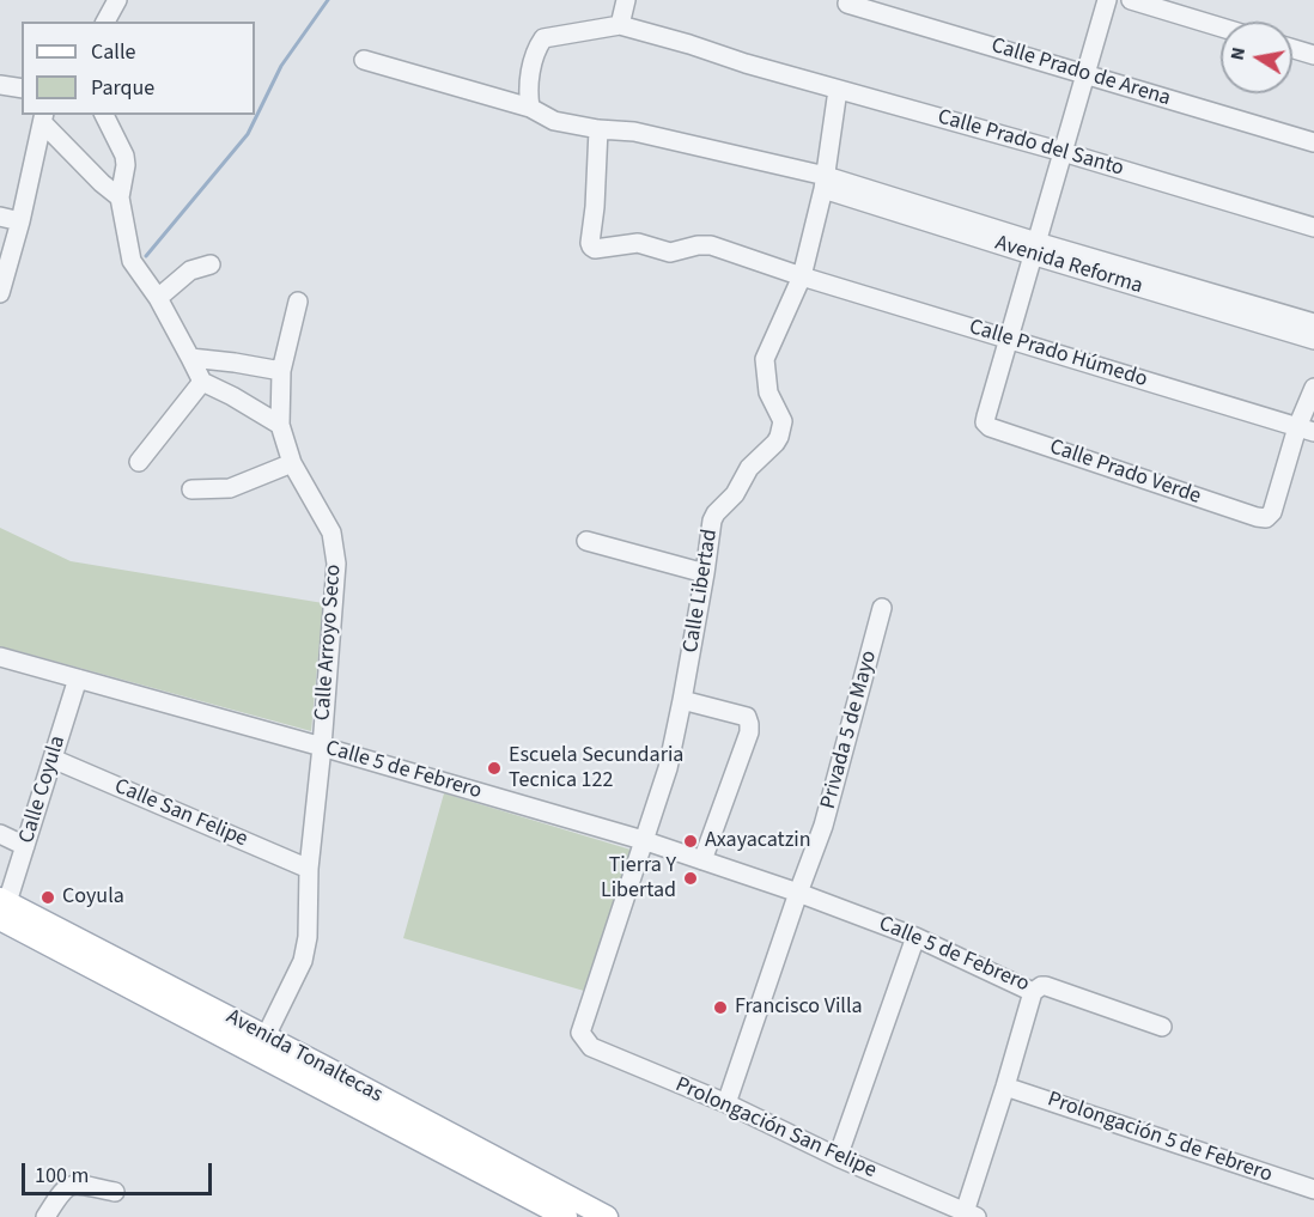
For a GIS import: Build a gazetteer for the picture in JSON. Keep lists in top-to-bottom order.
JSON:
{
  "streets": {
    "main road": ["Avenida Tonaltecas"],
    "street": [
      "Calle Prado de Arena",
      "Calle Prado del Santo",
      "Avenida Reforma",
      "Calle Prado Húmedo",
      "Calle Prado Verde",
      "Calle Libertad",
      "Calle Arroyo Seco",
      "Privada 5 de Mayo",
      "Calle 5 de Febrero",
      "Calle Coyula",
      "Calle San Felipe",
      "Prolongación San Felipe",
      "Prolongación 5 de Febrero"
    ]
  },
  "crossings": [
    ["Avenida Reforma", "Calle Prado Húmedo"],
    ["Calle Prado Húmedo", "Calle Prado Verde"],
    ["Calle Prado Húmedo", "Calle Libertad"],
    ["Calle Libertad", "Calle 5 de Febrero"],
    ["Calle Libertad", "Prolongación San Felipe"],
    ["Calle Arroyo Seco", "Calle 5 de Febrero"],
    ["Calle Arroyo Seco", "Calle San Felipe"],
    ["Calle Arroyo Seco", "Avenida Tonaltecas"],
    ["Privada 5 de Mayo", "Calle 5 de Febrero"],
    ["Privada 5 de Mayo", "Prolongación San Felipe"],
    ["Calle 5 de Febrero", "Calle Coyula"],
    ["Calle Coyula", "Calle San Felipe"],
    ["Calle Coyula", "Avenida Tonaltecas"]
  ],
  "places": [
    "Escuela Secundaria Tecnica 122",
    "Axayacatzin",
    "Tierra Y Libertad",
    "Coyula",
    "Francisco Villa"
  ],
  "legend": ["Calle", "Parque"],
  "scale_bar": "100 m",
  "north": "left"
}
